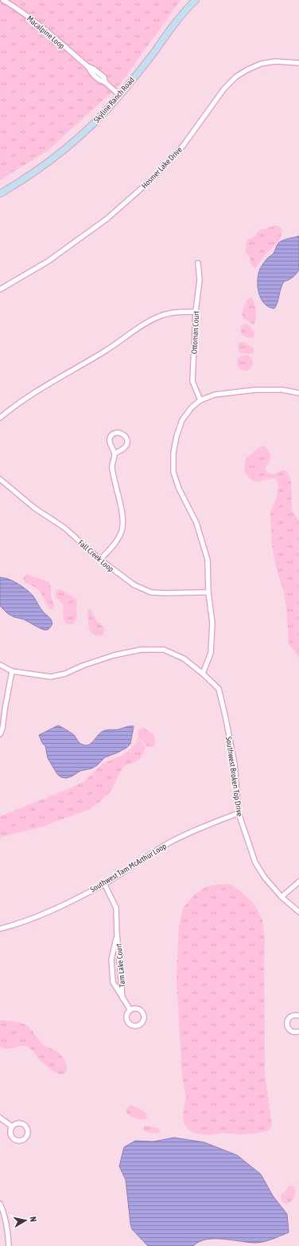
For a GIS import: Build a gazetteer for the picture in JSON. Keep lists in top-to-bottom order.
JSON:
{
  "streets": {
    "street": [
      "Macalpine Loop",
      "Skyline Ranch Road",
      "Hosmer Lake Drive",
      "Ottoman Court",
      "Fall Creek Loop",
      "Southwest Broken Top Drive",
      "Southwest Tam McArthur Loop",
      "Tam Lake Court"
    ]
  },
  "crossings": [
    ["Macalpine Loop", "Skyline Ranch Road"],
    ["Southwest Broken Top Drive", "Southwest Tam McArthur Loop"],
    ["Southwest Tam McArthur Loop", "Tam Lake Court"]
  ],
  "north": "right"
}
